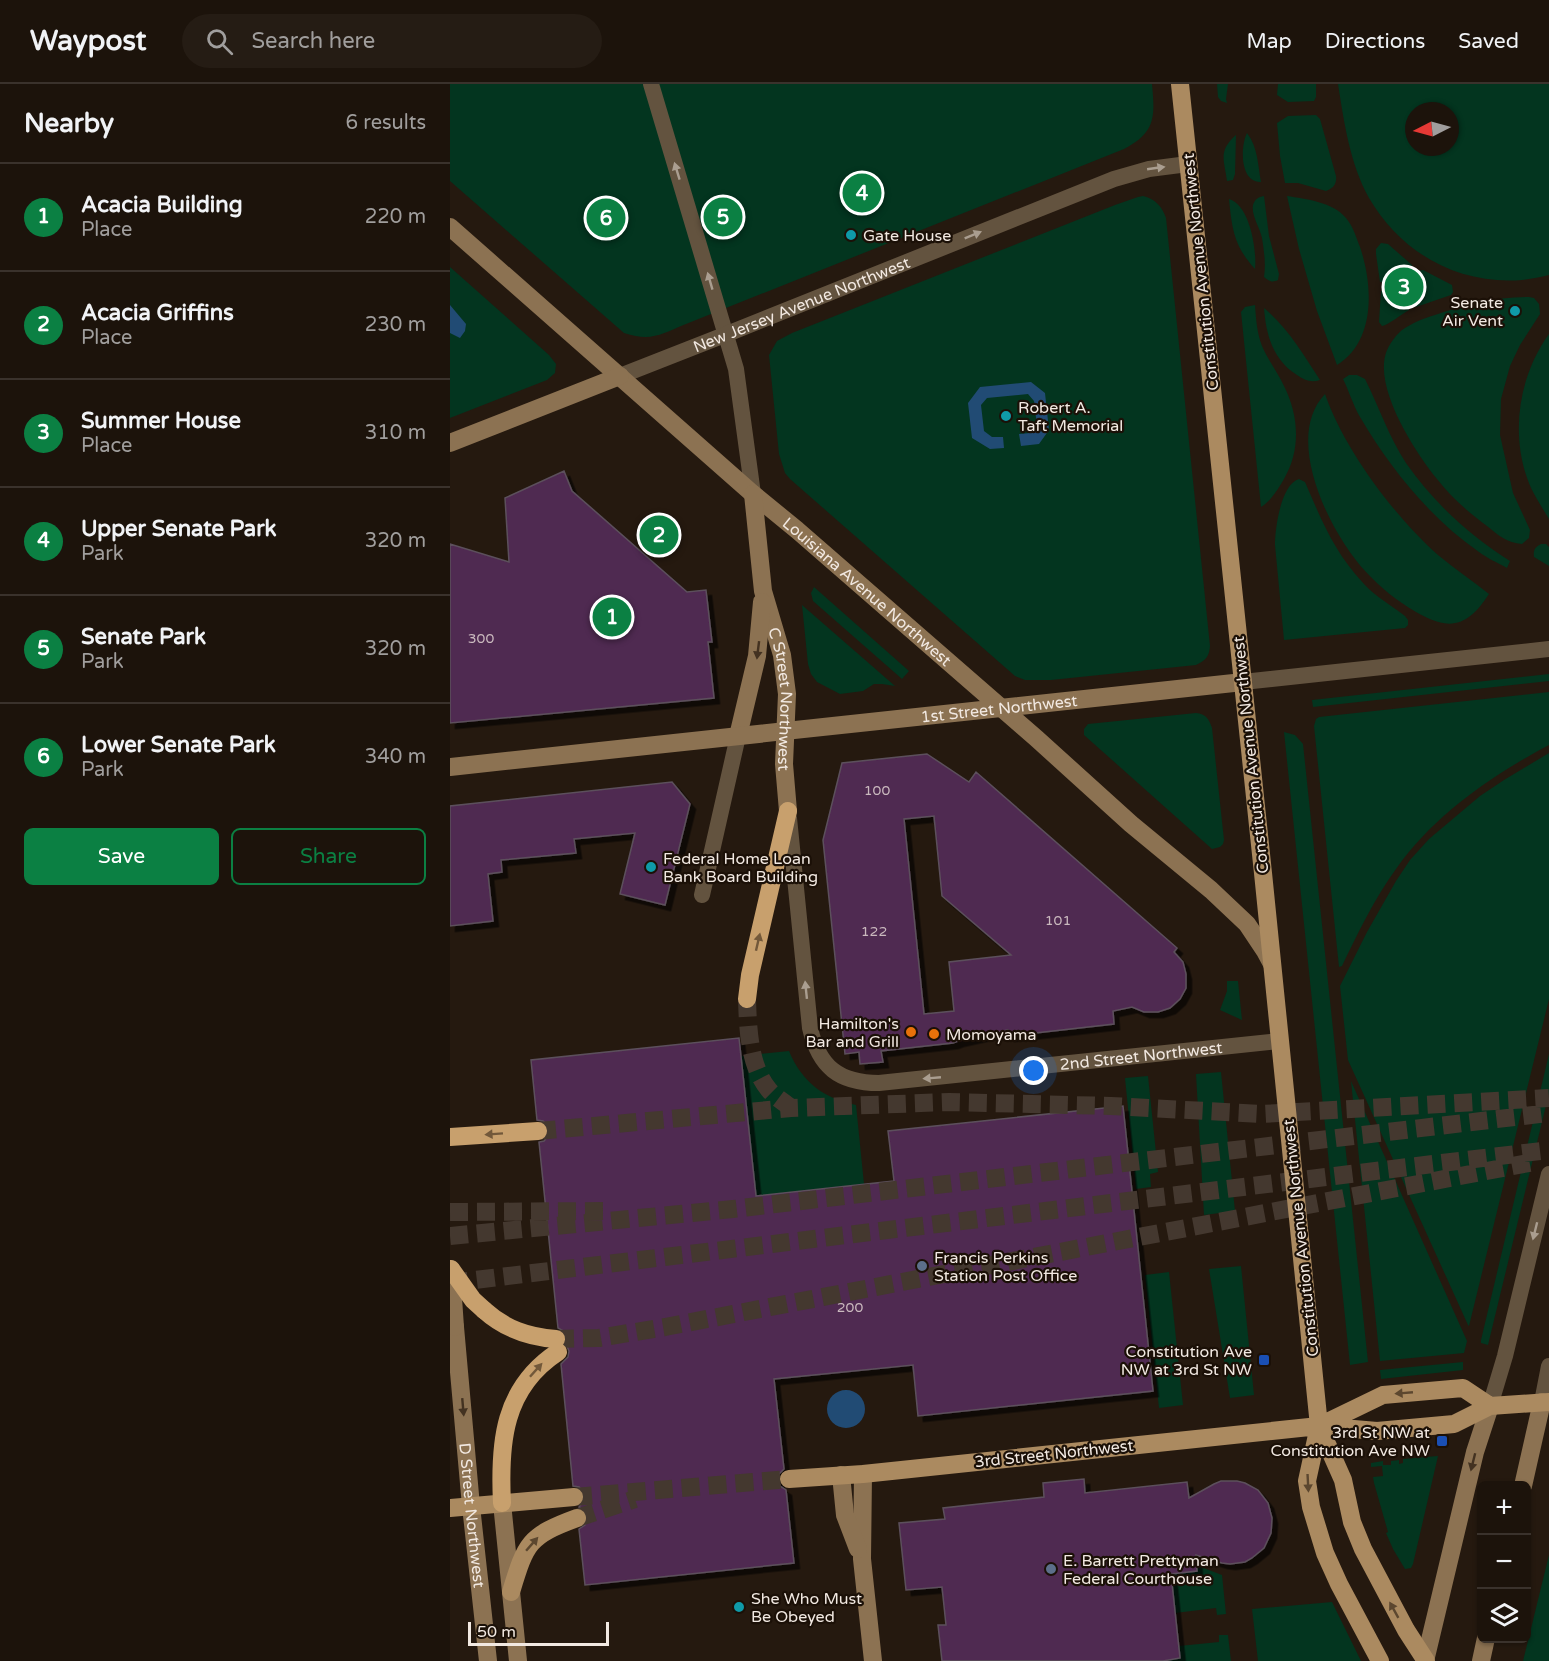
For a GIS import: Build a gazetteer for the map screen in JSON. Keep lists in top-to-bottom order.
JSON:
{
  "streets": {
    "main road": ["Constitution Avenue Northwest", "3rd Street Northwest"],
    "street": [
      "New Jersey Avenue Northwest",
      "Louisiana Avenue Northwest",
      "C Street Northwest",
      "1st Street Northwest",
      "2nd Street Northwest",
      "D Street Northwest"
    ]
  },
  "crossings": [
    ["Constitution Avenue Northwest", "New Jersey Avenue Northwest"],
    ["Constitution Avenue Northwest", "Louisiana Avenue Northwest"],
    ["Constitution Avenue Northwest", "1st Street Northwest"],
    ["Constitution Avenue Northwest", "2nd Street Northwest"],
    ["Constitution Avenue Northwest", "3rd Street Northwest"],
    ["New Jersey Avenue Northwest", "Louisiana Avenue Northwest"],
    ["New Jersey Avenue Northwest", "C Street Northwest"],
    ["Louisiana Avenue Northwest", "C Street Northwest"],
    ["Louisiana Avenue Northwest", "1st Street Northwest"],
    ["C Street Northwest", "1st Street Northwest"],
    ["C Street Northwest", "2nd Street Northwest"]
  ],
  "one_way": [
    "New Jersey Avenue Northwest",
    "C Street Northwest",
    "2nd Street Northwest",
    "D Street Northwest"
  ],
  "places": {
    "other": [
      "Gate House",
      "Senate Air Vent",
      "Robert A. Taft Memorial",
      "Federal Home Loan Bank Board Building",
      "Hamilton's Bar and Grill",
      "Momoyama",
      "Francis Perkins Station Post Office",
      "E. Barrett Prettyman Federal Courthouse",
      "She Who Must Be Obeyed"
    ],
    "transit": ["Constitution Ave NW at 3rd St NW", "3rd St NW at Constitution Ave NW"]
  },
  "house_numbers": [
    "300",
    "100",
    "101",
    "122",
    "200"
  ],
  "scale_bar": "50 m",
  "north": "left",
  "page": {
    "header": "Waypost",
    "search": "Search here",
    "nav": ["Map", "Directions", "Saved"],
    "heading": ["Nearby", "6 results"],
    "list": [
      {
        "mark": "1",
        "name": "Acacia Building",
        "note": "Place",
        "value": "220 m"
      },
      {
        "mark": "2",
        "name": "Acacia Griffins",
        "note": "Place",
        "value": "230 m"
      },
      {
        "mark": "3",
        "name": "Summer House",
        "note": "Place",
        "value": "310 m"
      },
      {
        "mark": "4",
        "name": "Upper Senate Park",
        "note": "Park",
        "value": "320 m"
      },
      {
        "mark": "5",
        "name": "Senate Park",
        "note": "Park",
        "value": "320 m"
      },
      {
        "mark": "6",
        "name": "Lower Senate Park",
        "note": "Park",
        "value": "340 m"
      }
    ],
    "pins": [
      "4",
      "5",
      "6",
      "3",
      "2",
      "1"
    ],
    "buttons": ["Save", "Share"],
    "map_buttons": ["+", "−"],
    "scale": "50 m"
  }
}
